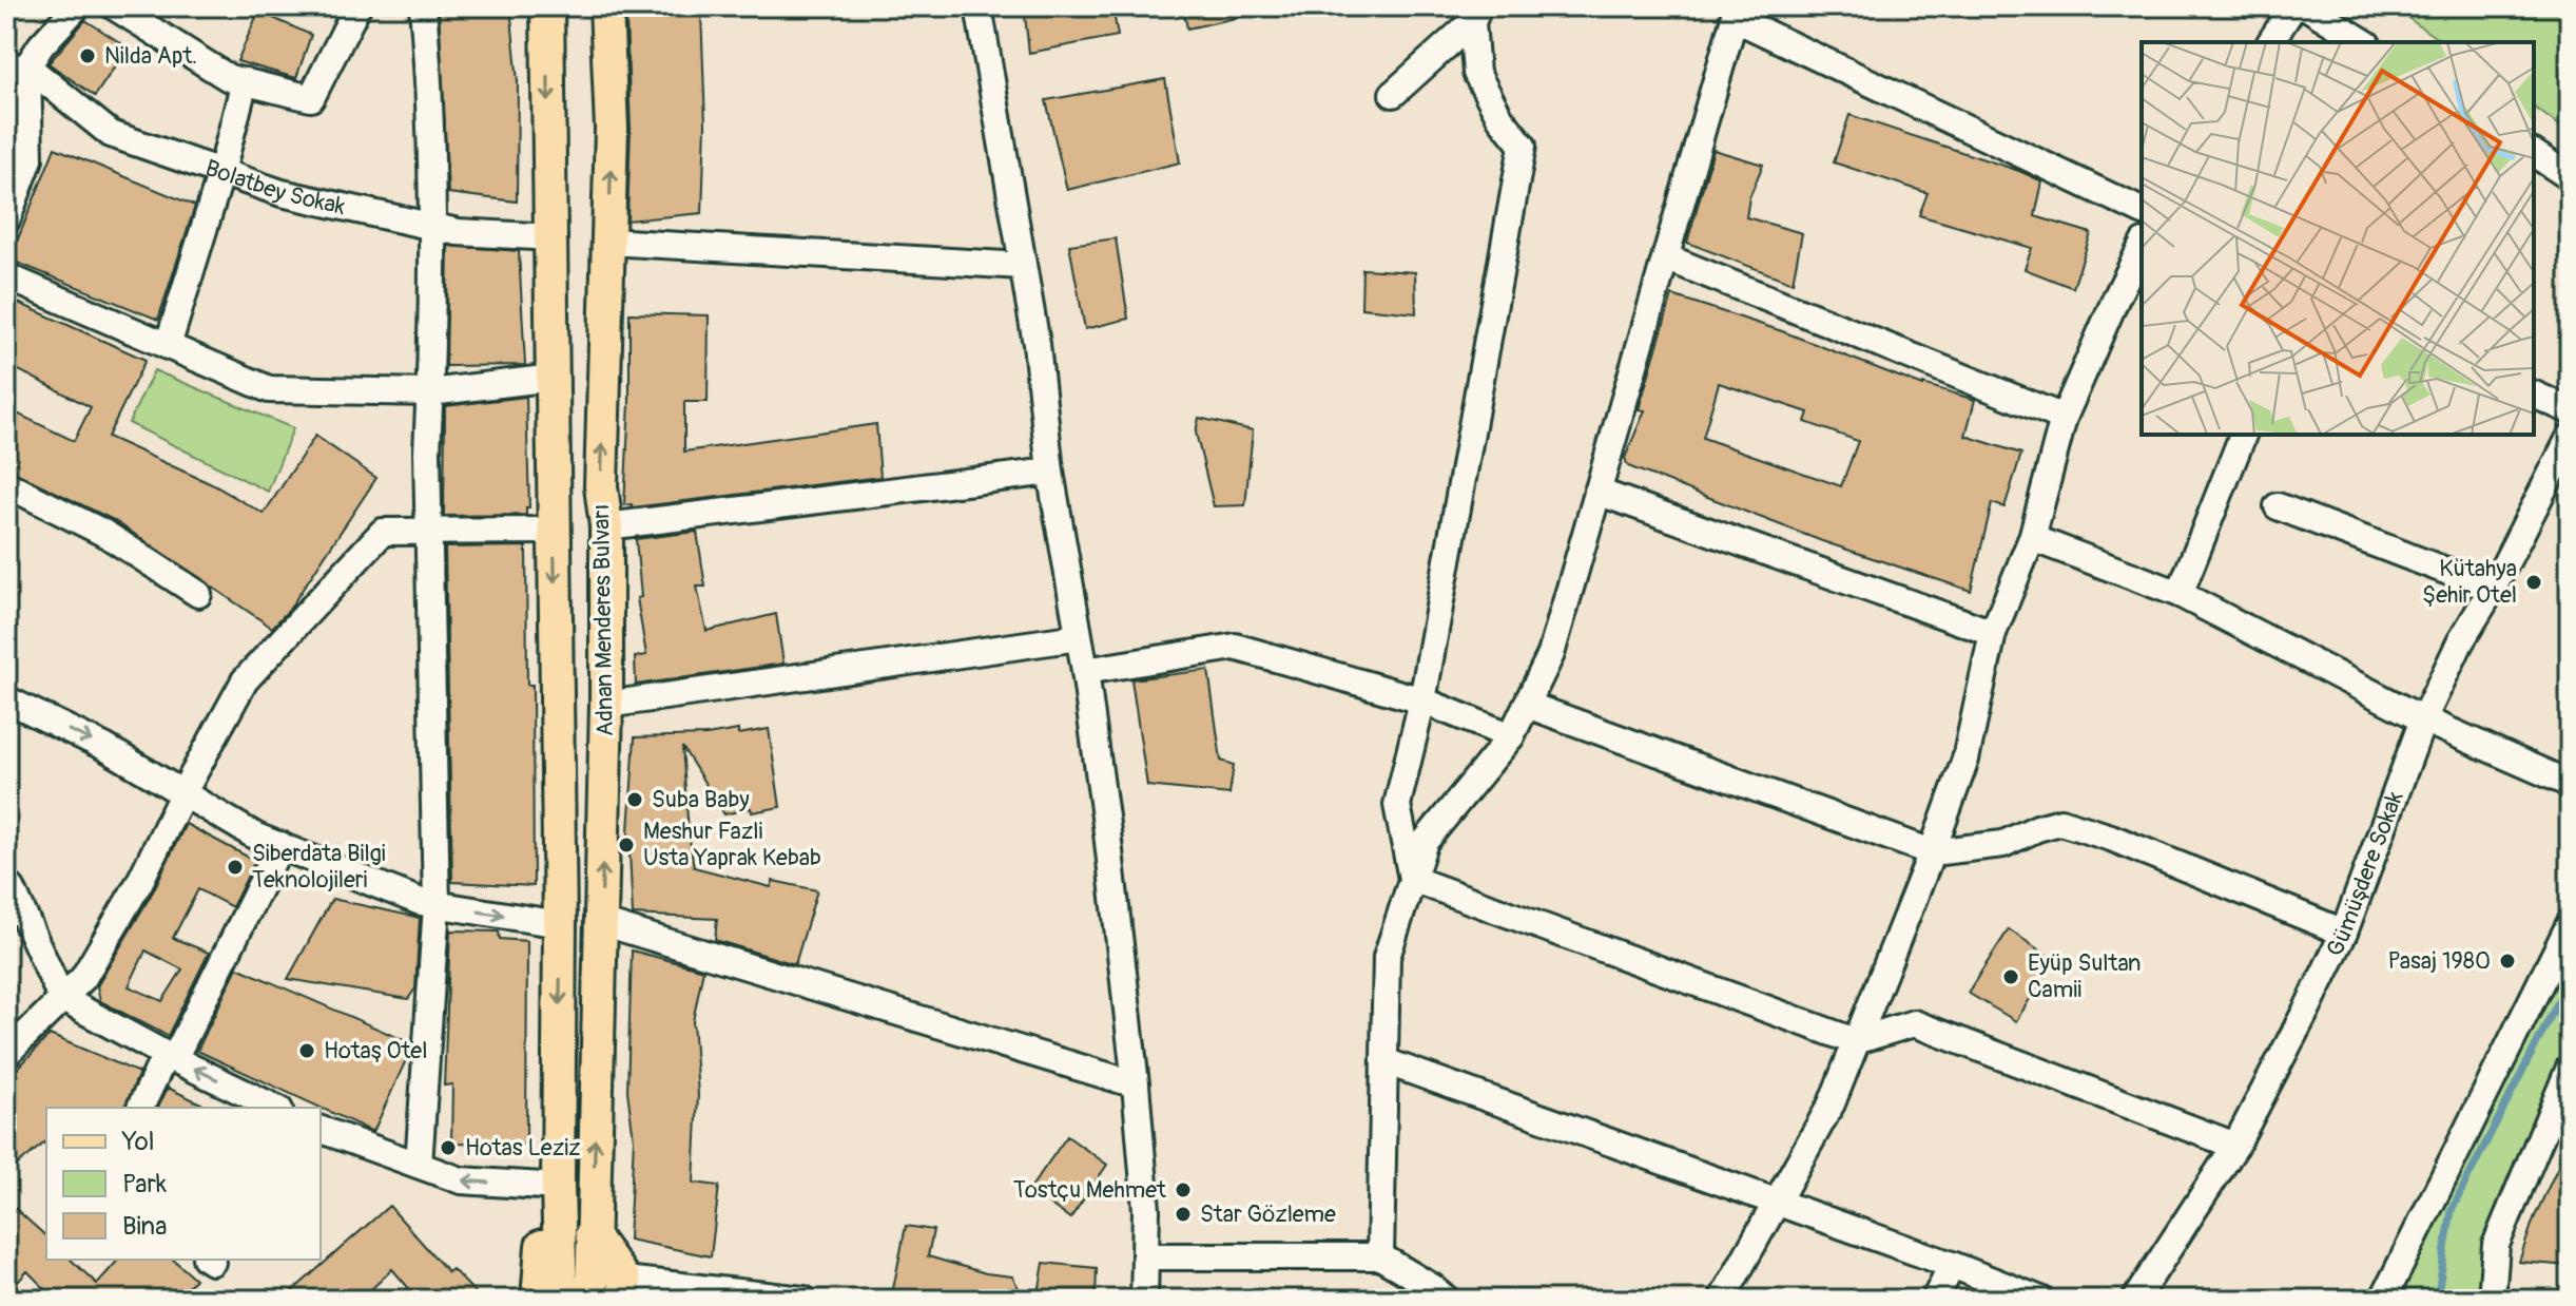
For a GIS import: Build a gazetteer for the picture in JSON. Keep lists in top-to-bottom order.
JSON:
{
  "streets": {
    "main road": ["Adnan Menderes Bulvarı"],
    "street": ["Bolatbey Sokak", "Gümüşdere Sokak"]
  },
  "crossings": [
    ["Bolatbey Sokak", "Adnan Menderes Bulvarı"]
  ],
  "places": [
    "Nilda Apt.",
    "Kütahya Şehir Otel",
    "Suba Baby",
    "Meshur Fazli Usta Yaprak Kebab",
    "Siberdata Bilgi Teknolojileri",
    "Pasaj 1980",
    "Eyüp Sultan Camii",
    "Hotaş Otel",
    "Hotas Leziz",
    "Tostçu Mehmet",
    "Star Gözleme"
  ],
  "legend": ["Yol", "Park", "Bina"]
}
